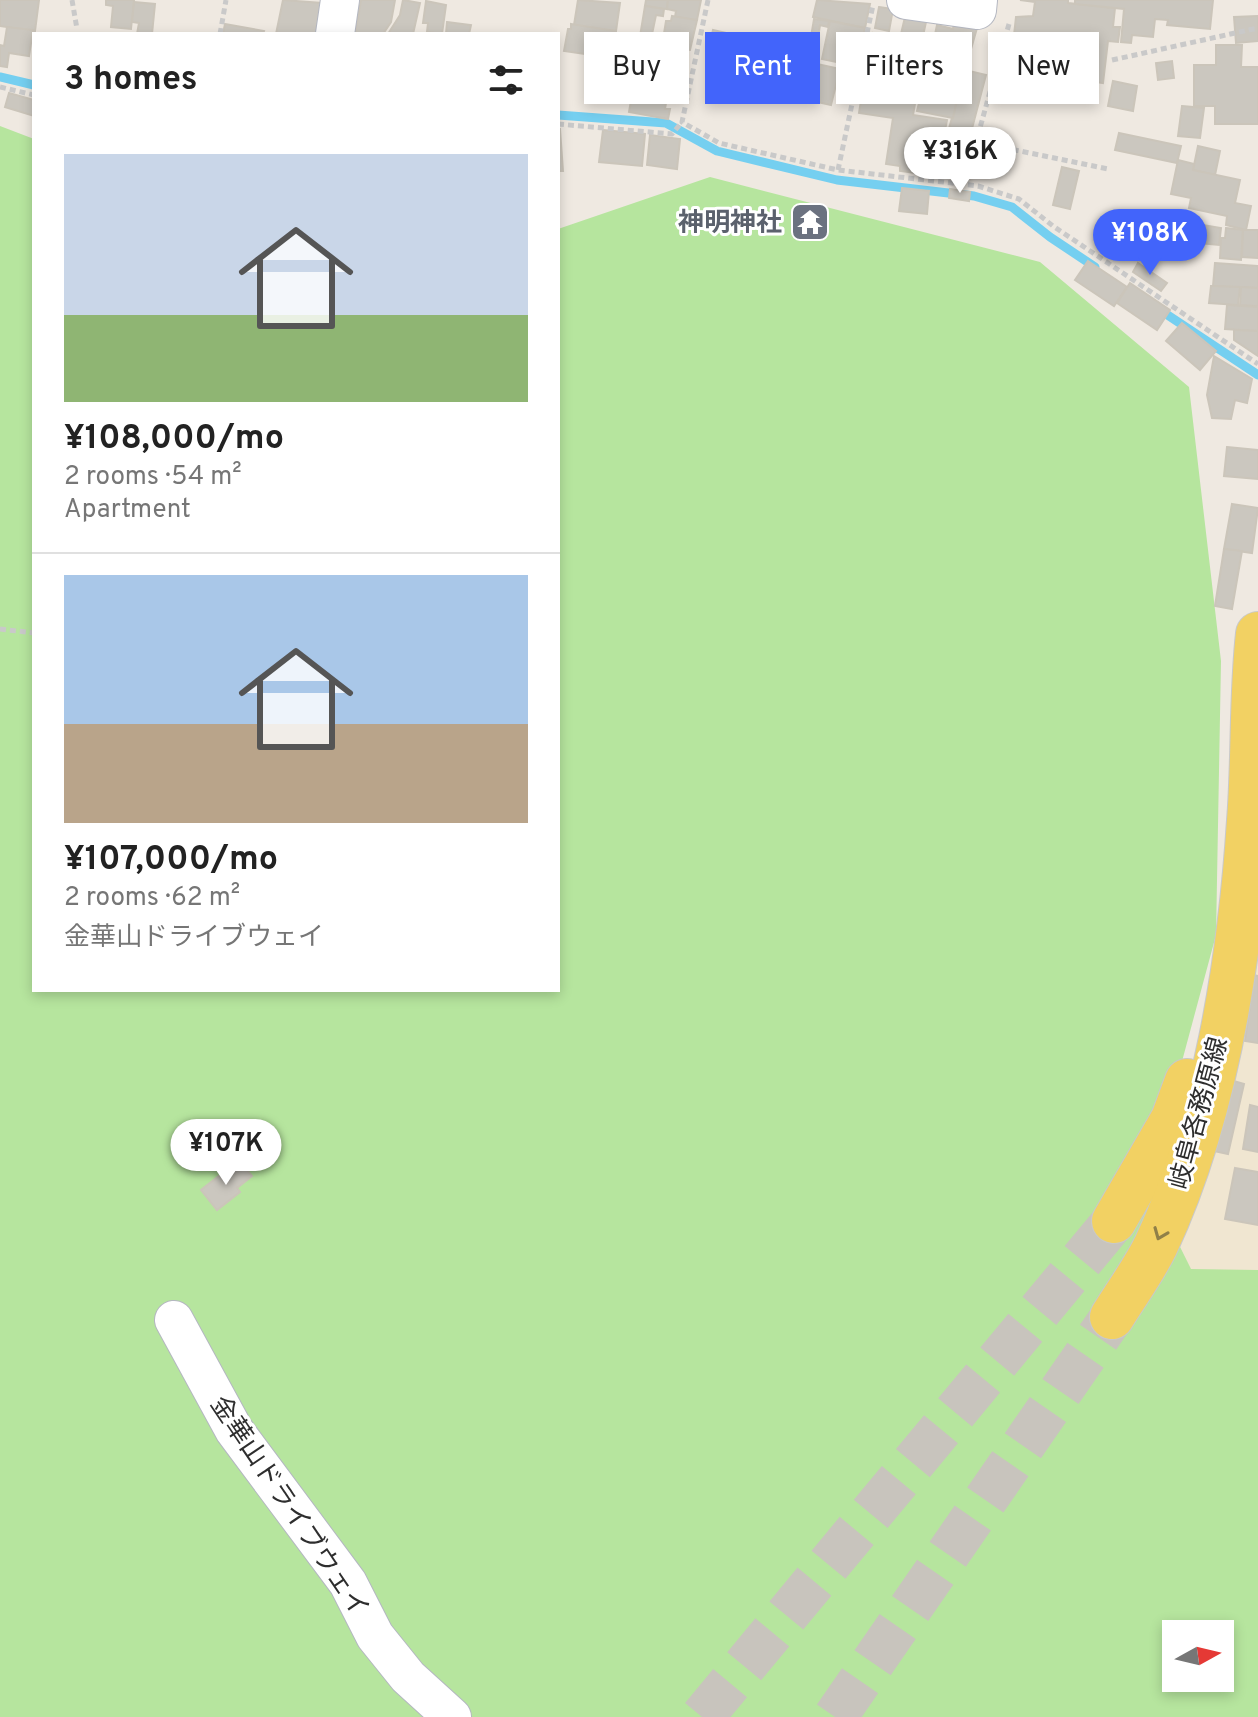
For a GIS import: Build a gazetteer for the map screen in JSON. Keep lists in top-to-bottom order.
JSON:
{
  "streets": {
    "main road": ["岐阜各務原線"],
    "street": ["金華山ドライブウェイ"]
  },
  "places": {
    "temple": ["神明神社"]
  },
  "north": "right",
  "page": {
    "chip": [
      "Buy",
      "Rent",
      "Filters",
      "New"
    ],
    "heading": "3 homes",
    "price": ["¥316K", "¥108K", "¥107K"],
    "list": [
      {
        "name": "¥108,000/mo",
        "note": "2 rooms · 54 m² · Apartment"
      },
      {
        "name": "¥107,000/mo",
        "note": "2 rooms · 62 m² · 金華山ドライブウェイ"
      }
    ]
  }
}
